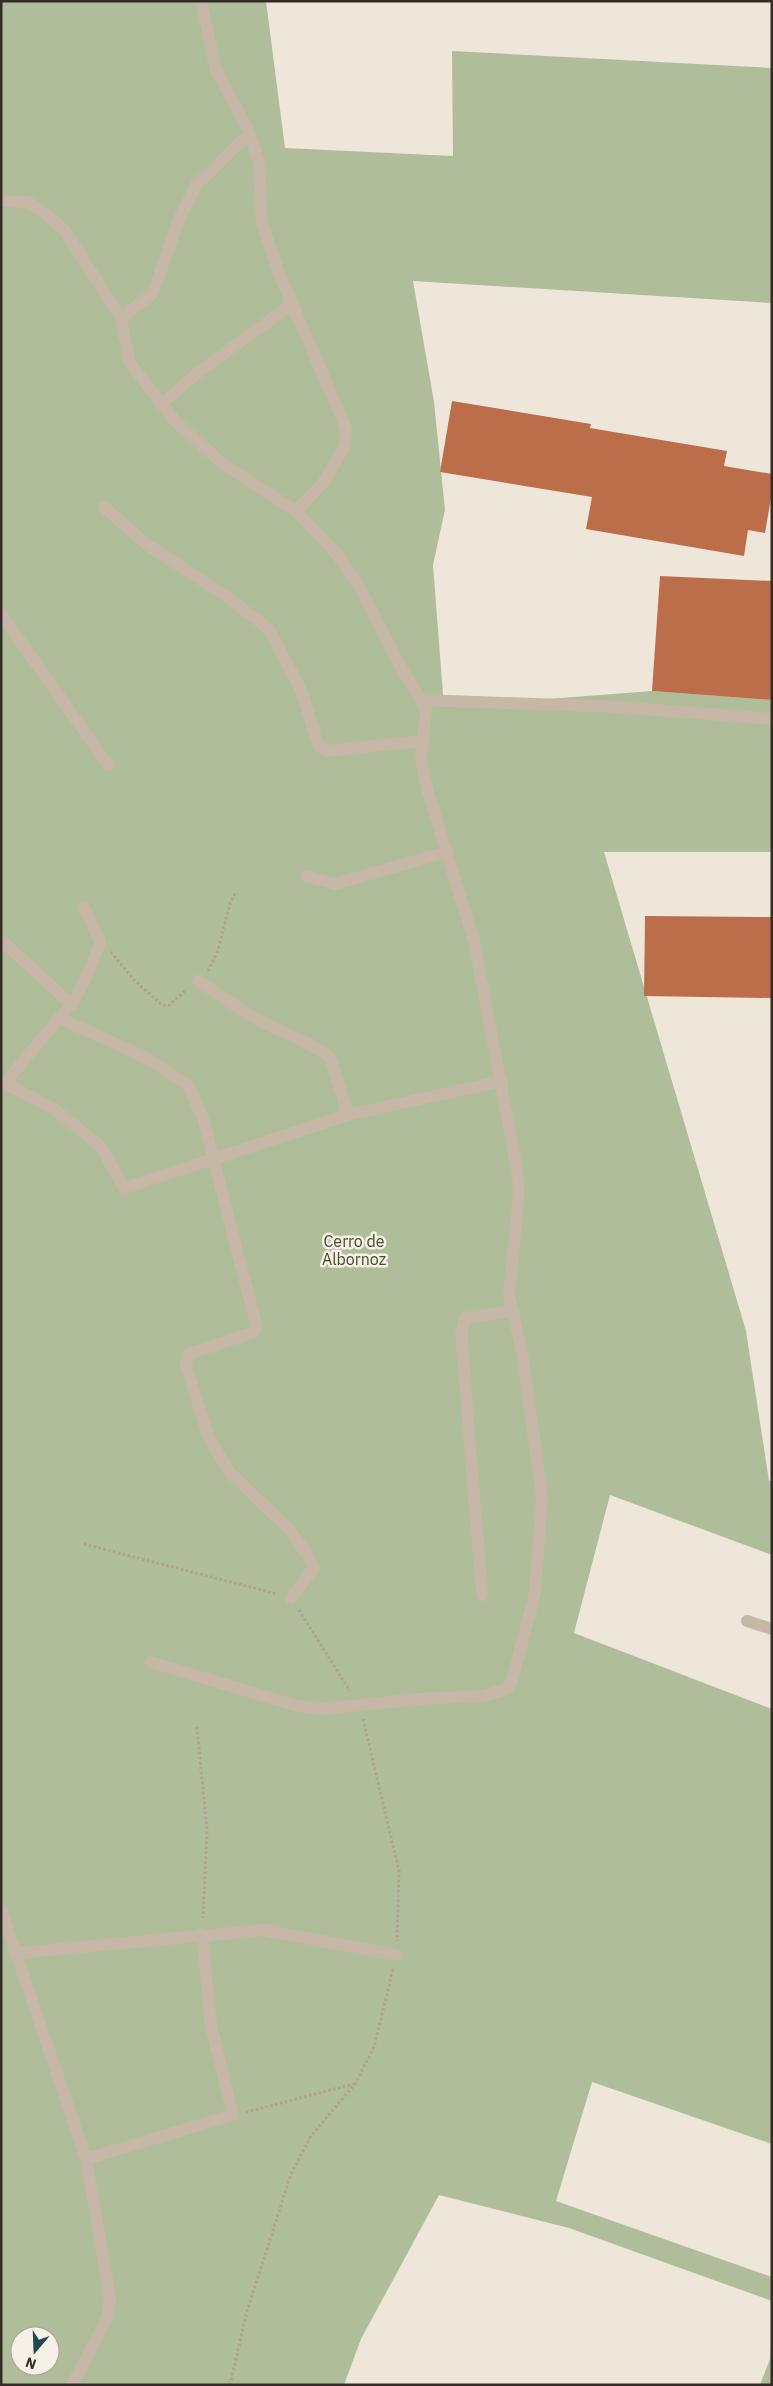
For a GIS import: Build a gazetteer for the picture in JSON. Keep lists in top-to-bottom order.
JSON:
{
  "parks": ["Cerro de Albornoz"],
  "north": "bottom"
}
